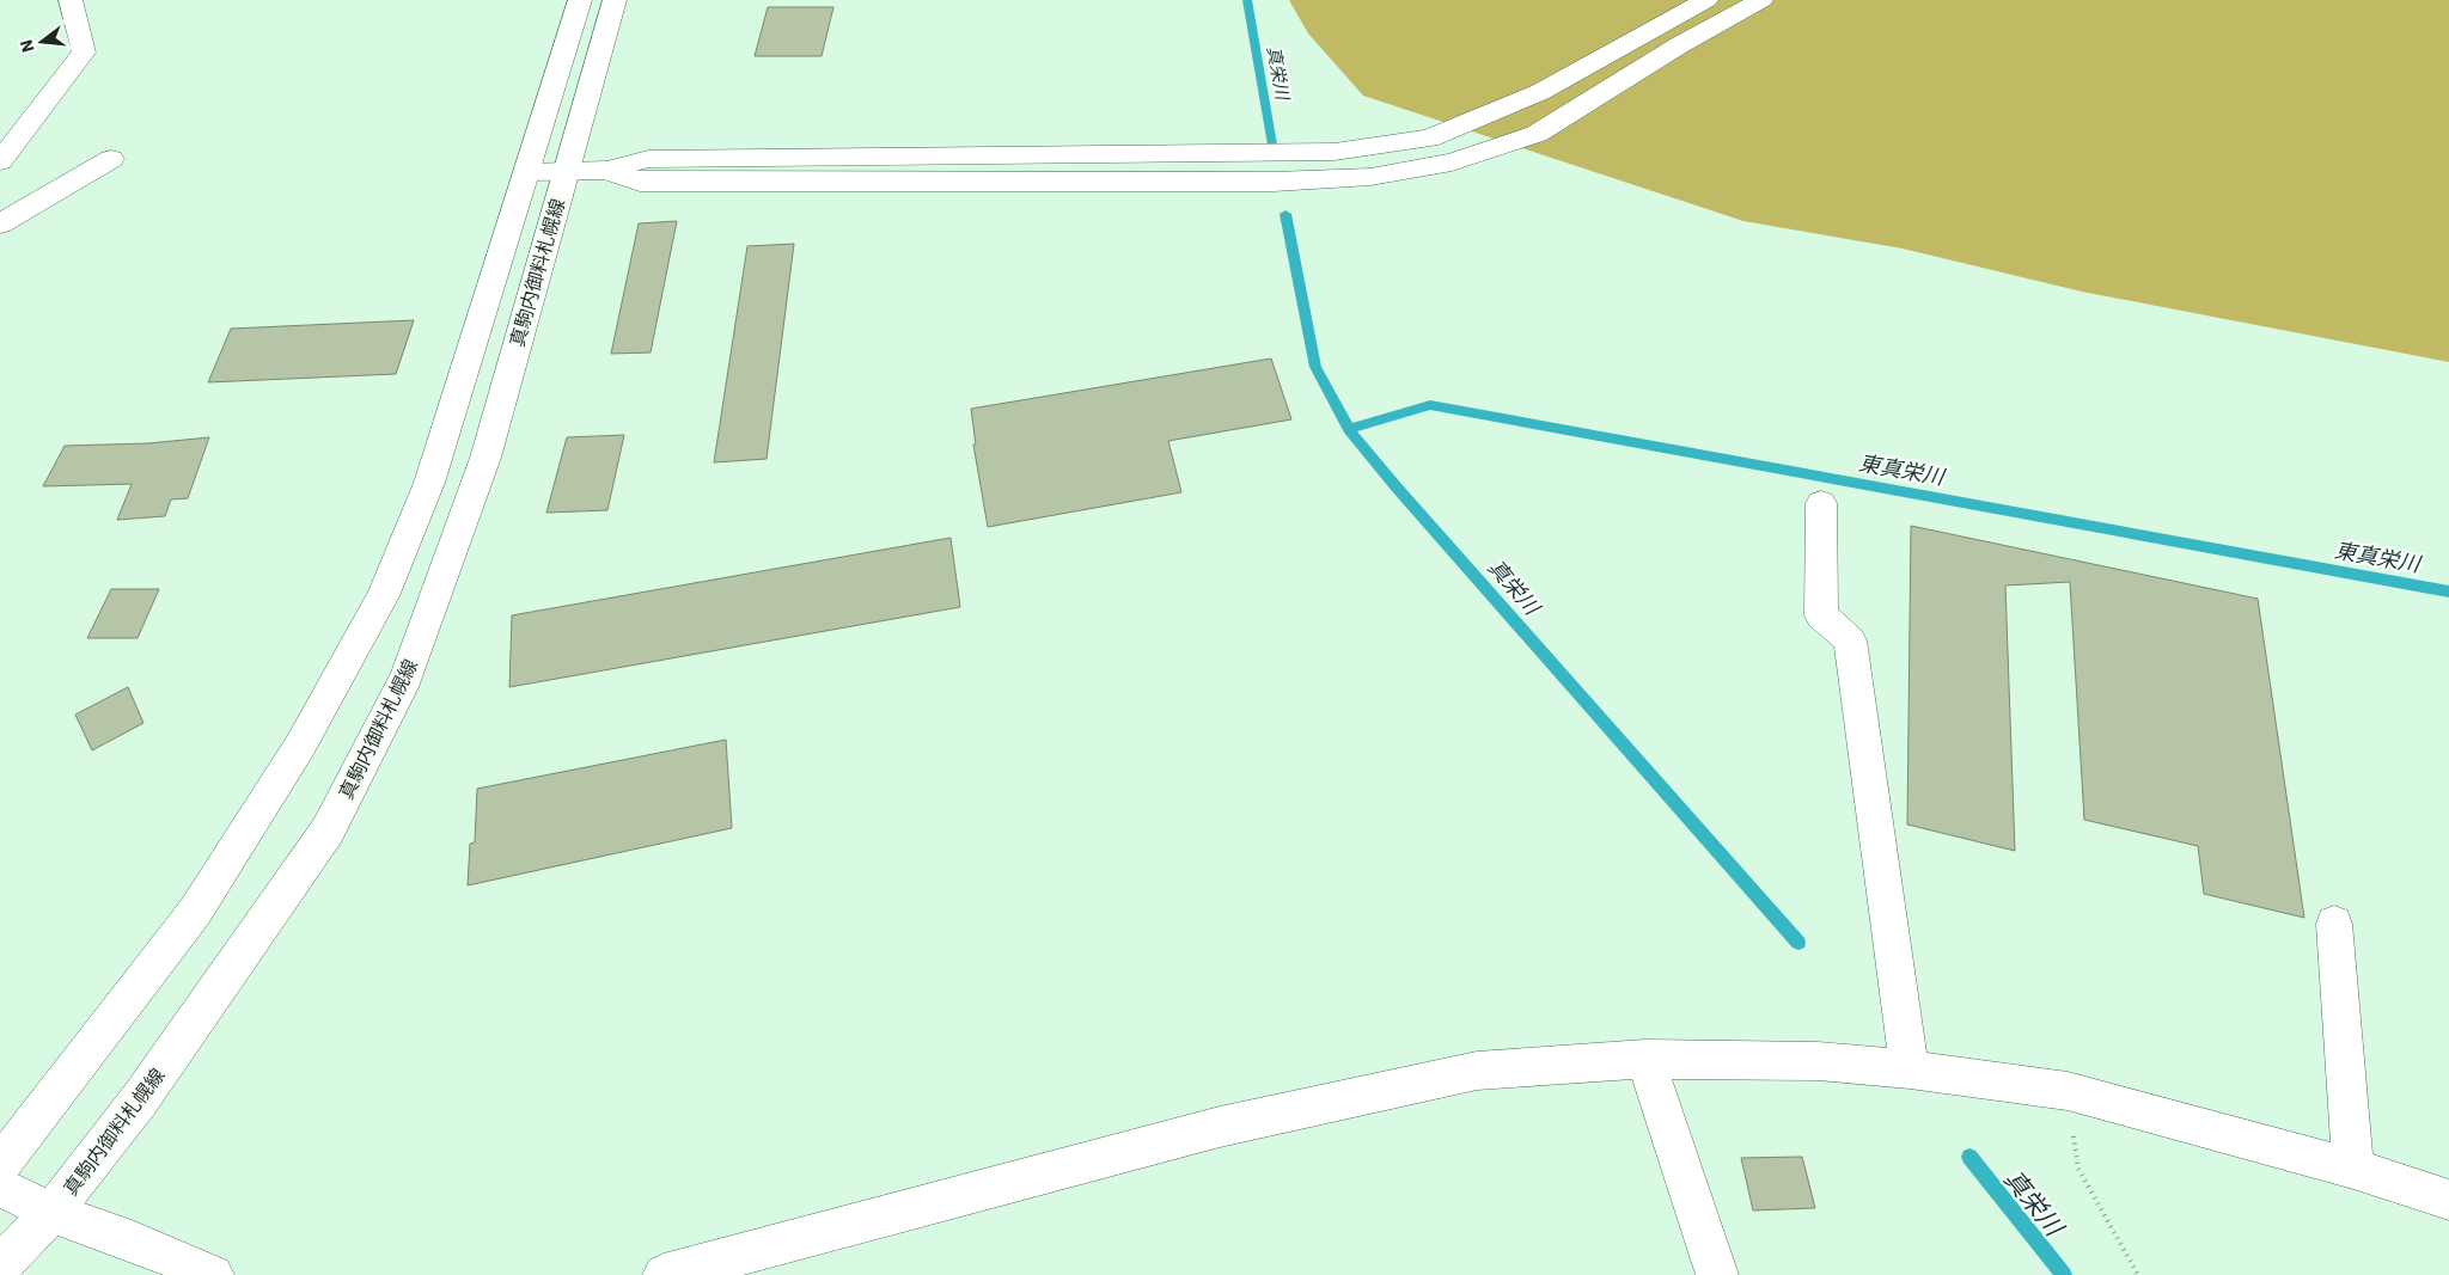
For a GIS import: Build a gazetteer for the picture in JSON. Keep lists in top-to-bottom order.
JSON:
{
  "streets": {
    "street": ["真駒内御料札幌線"]
  },
  "water": ["真栄川", "東真栄川"],
  "north": "left"
}
